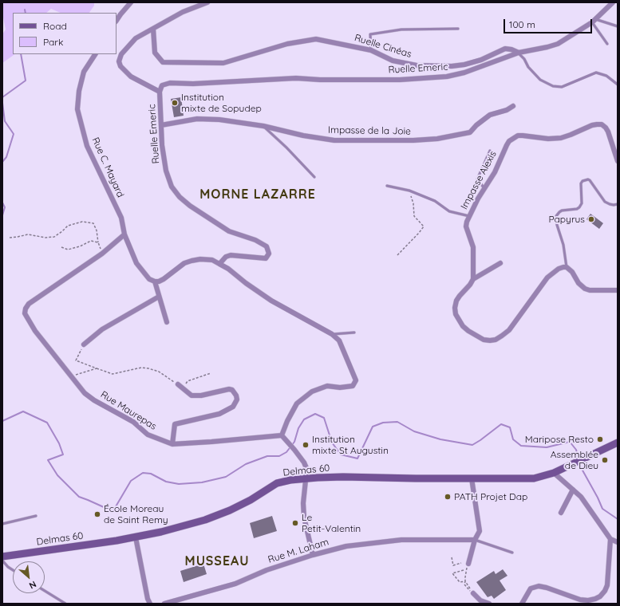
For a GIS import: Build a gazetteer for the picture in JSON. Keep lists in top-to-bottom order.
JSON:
{
  "streets": {
    "street": [
      "Ruelle Cinéas",
      "Ruelle Emeric",
      "Impasse de la Joie",
      "Rue C. Mayard",
      "Impasse Alexis",
      "Rue Maurepas",
      "Delmas 60",
      "Rue M. Laham"
    ]
  },
  "crossings": [
    ["Ruelle Cinéas", "Ruelle Emeric"],
    ["Ruelle Emeric", "Impasse de la Joie"],
    ["Rue C. Mayard", "Rue Maurepas"]
  ],
  "districts": ["MORNE LAZARRE", "MUSSEAU"],
  "places": [
    "Institution mixte de Sopudep",
    "Papyrus",
    "Maripose Resto",
    "Institution mixte St Augustin",
    "Assemblée de Dieu",
    "PATH Projet Dap",
    "École Moreau de Saint Remy",
    "Le Petit-Valentin"
  ],
  "legend": ["Road", "Park"],
  "scale_bar": "100 m",
  "north": "bottom right"
}
